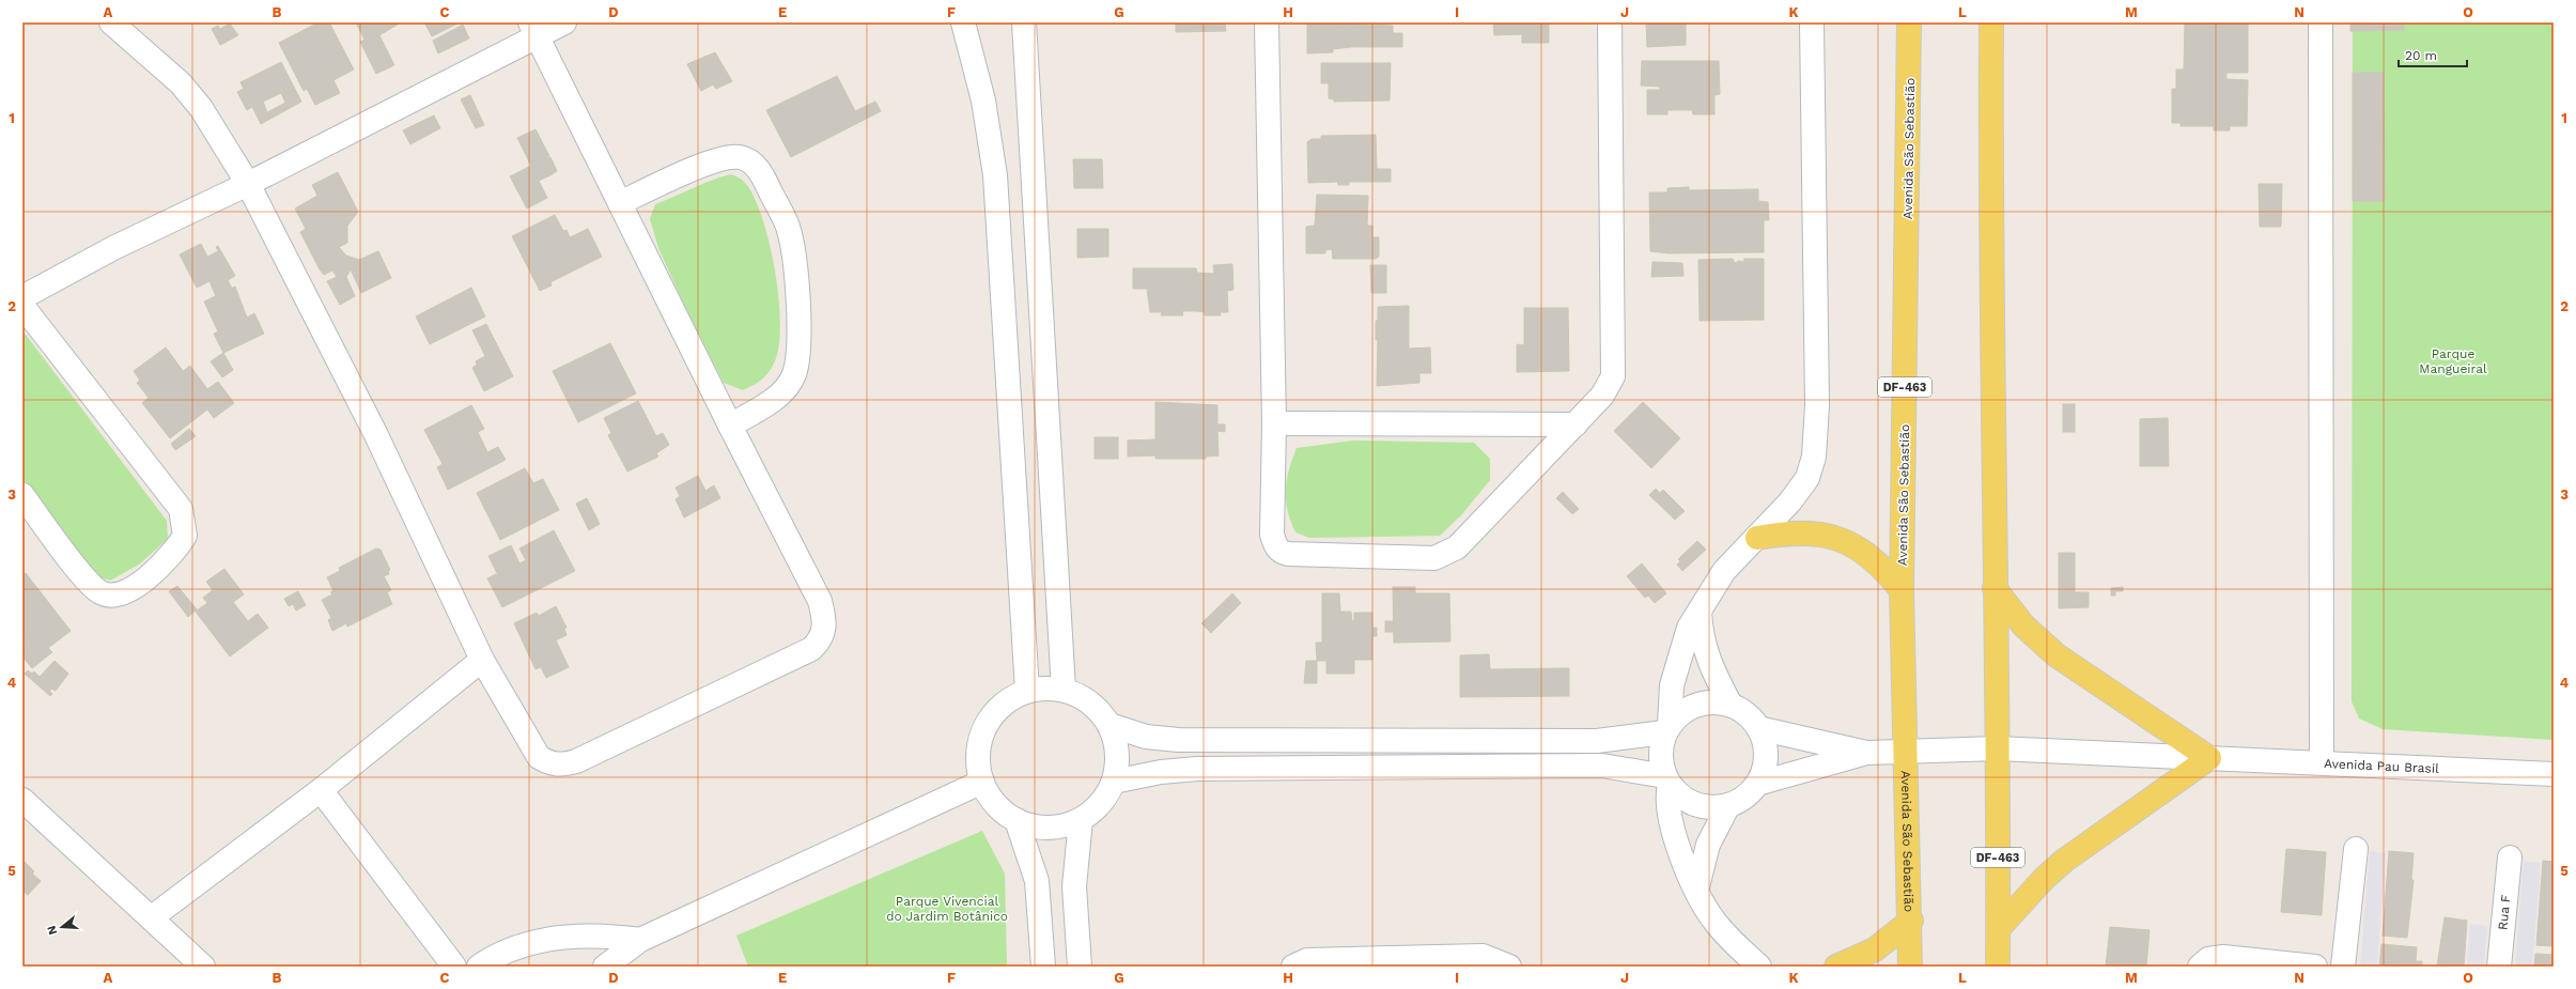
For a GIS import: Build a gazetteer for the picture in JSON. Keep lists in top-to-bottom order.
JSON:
{
  "streets": {
    "main road": ["Avenida São Sebastião", "DF-463"],
    "street": ["Avenida Pau Brasil", "Rua F"]
  },
  "crossings": [
    ["Avenida São Sebastião", "Avenida Pau Brasil"],
    ["DF-463", "Avenida Pau Brasil"]
  ],
  "parks": ["Parque Mangueiral", "Parque Vivencial do Jardim Botânico"],
  "scale_bar": "20 m",
  "north": "left",
  "grid": {
    "columns": [
      "A",
      "B",
      "C",
      "D",
      "E",
      "F",
      "G",
      "H",
      "I",
      "J",
      "K",
      "L",
      "M",
      "N",
      "O"
    ],
    "rows": [
      "1",
      "2",
      "3",
      "4",
      "5"
    ]
  }
}
